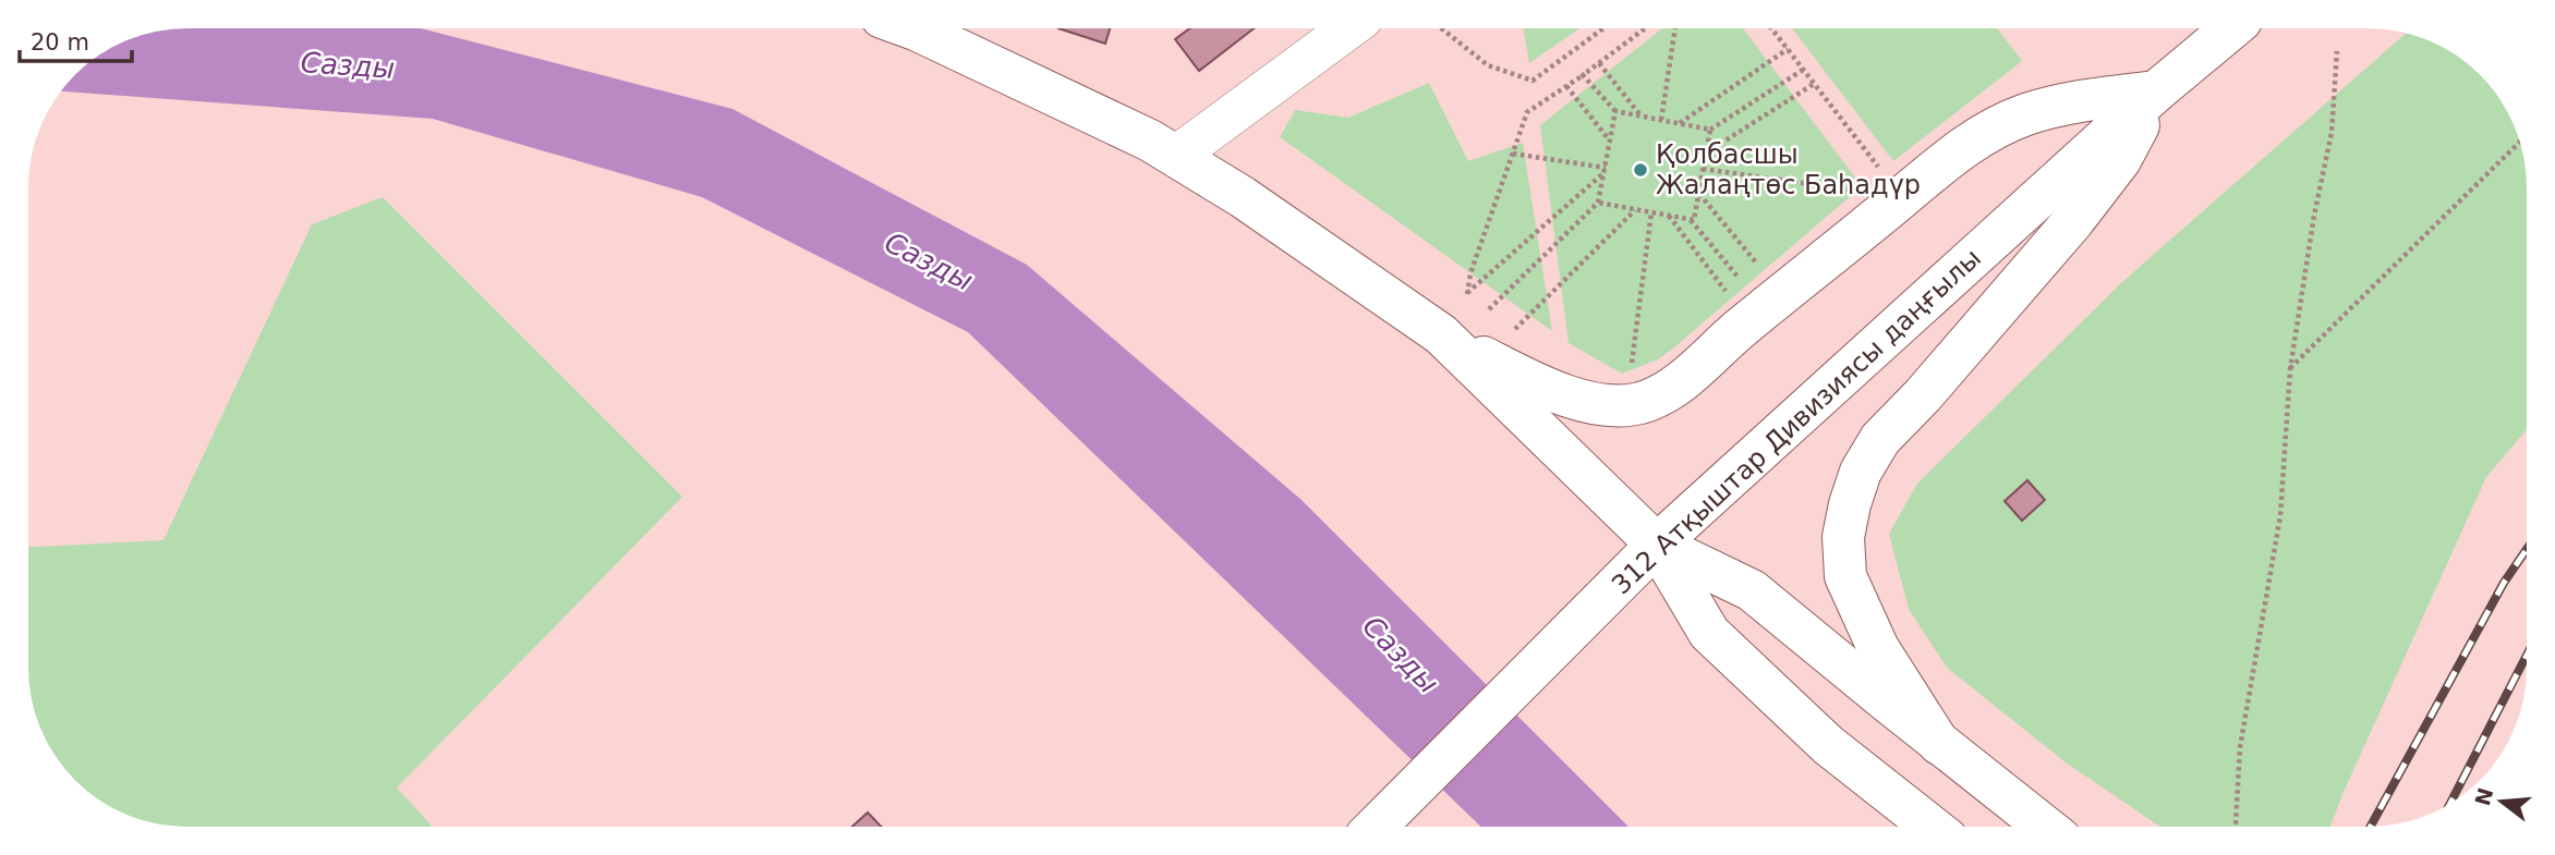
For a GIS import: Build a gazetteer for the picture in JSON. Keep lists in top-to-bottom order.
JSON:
{
  "streets": {
    "main road": ["312 Атқыштар Дивизиясы даңғылы"]
  },
  "water": ["Сазды"],
  "places": ["Қолбасшы Жалаңтөс Баһадүр"],
  "scale_bar": "20 m",
  "north": "left"
}
